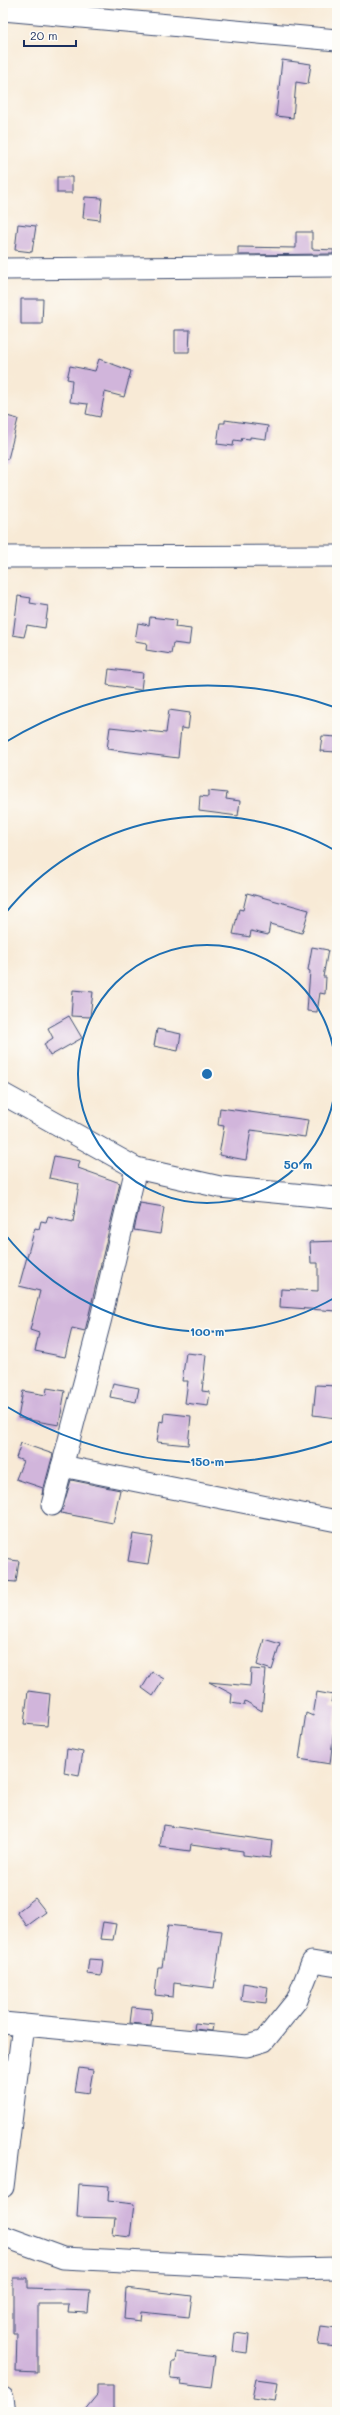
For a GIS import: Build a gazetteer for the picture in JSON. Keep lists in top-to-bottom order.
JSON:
{
  "scale_bar": "20 m",
  "rings": ["50 m", "100 m", "150 m"]
}
